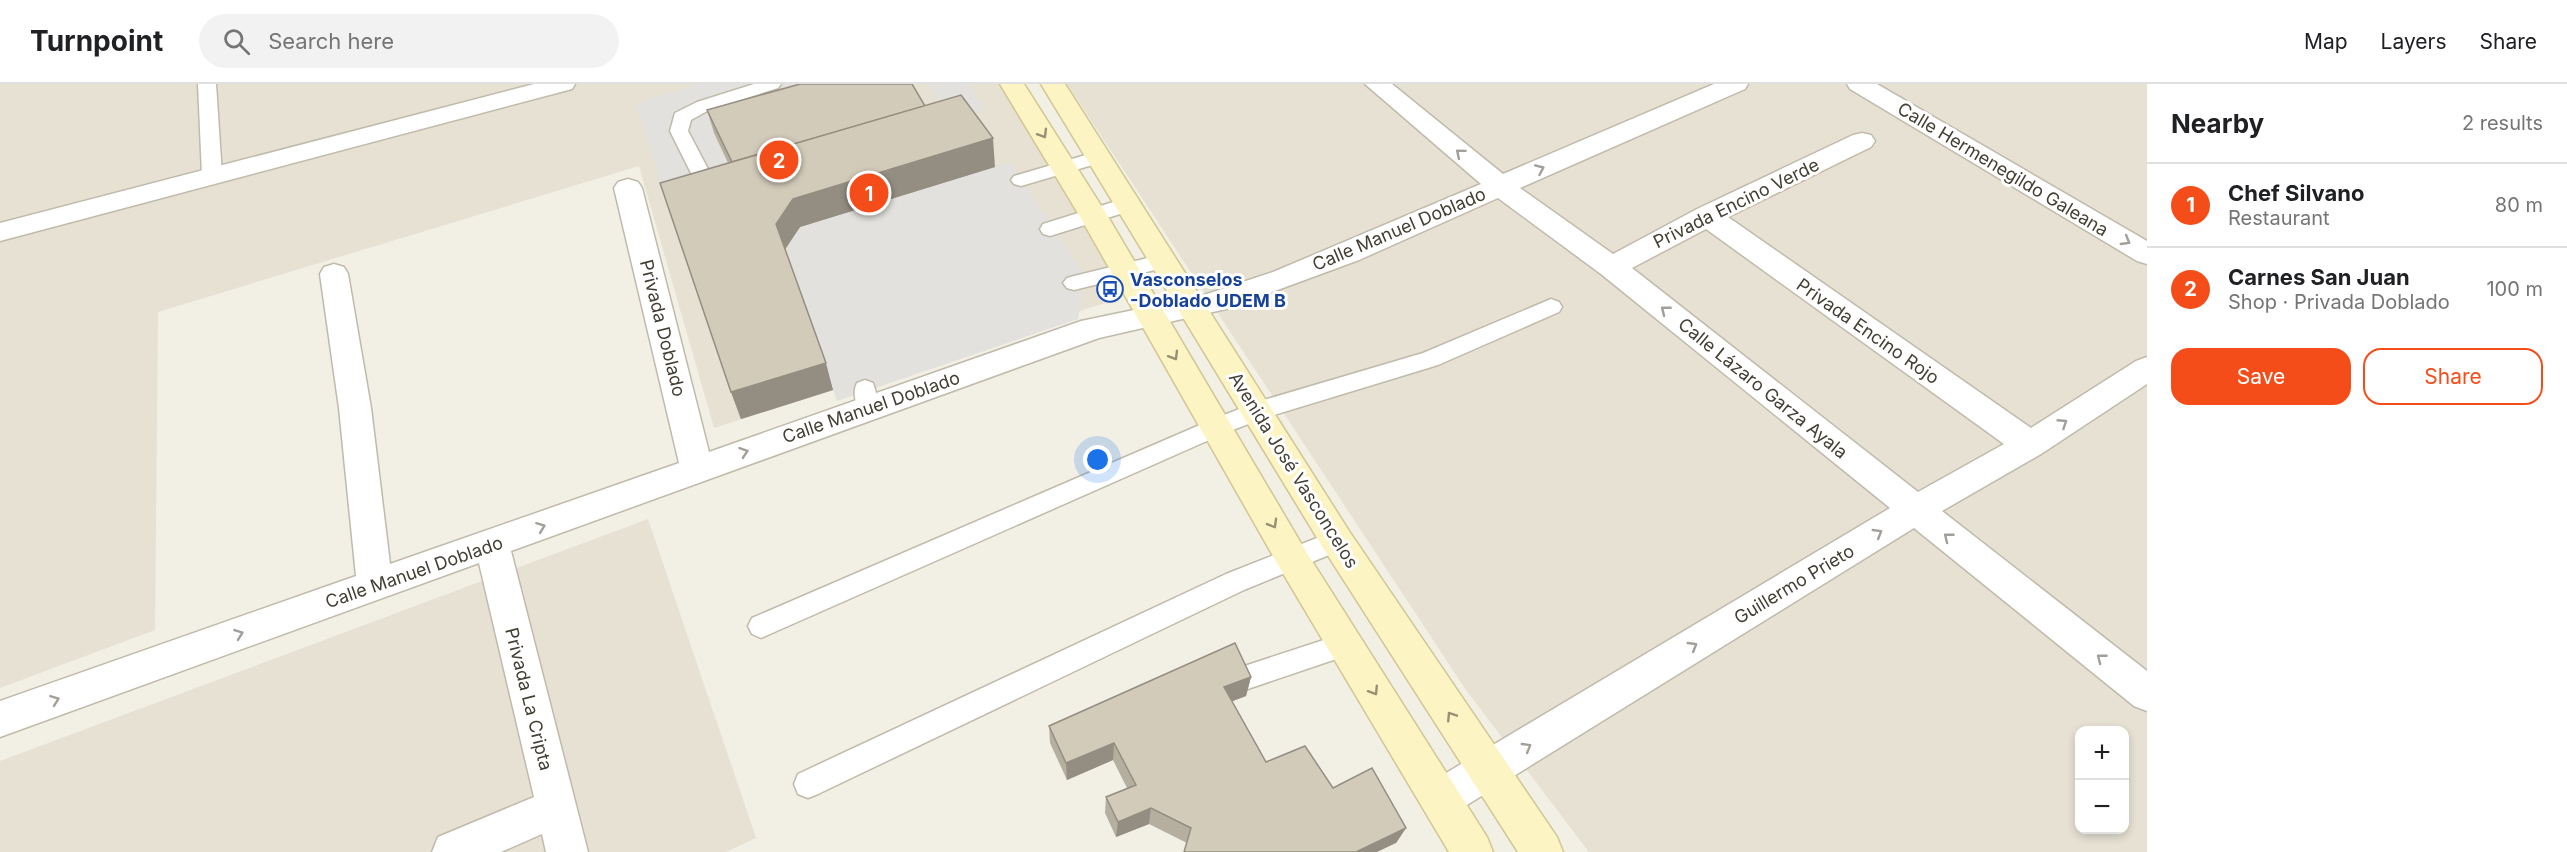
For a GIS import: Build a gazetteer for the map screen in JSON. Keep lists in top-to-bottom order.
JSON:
{
  "streets": {
    "main road": ["Avenida José Vasconcelos"],
    "street": [
      "Calle Hermenegildo Galeana",
      "Privada Encino Verde",
      "Calle Manuel Doblado",
      "Privada Doblado",
      "Privada Encino Rojo",
      "Calle Lázaro Garza Ayala",
      "Guillermo Prieto",
      "Privada La Cripta"
    ]
  },
  "crossings": [
    ["Privada Encino Verde", "Privada Encino Rojo"],
    ["Privada Encino Verde", "Calle Lázaro Garza Ayala"],
    ["Calle Manuel Doblado", "Privada Doblado"],
    ["Calle Manuel Doblado", "Calle Lázaro Garza Ayala"],
    ["Calle Manuel Doblado", "Avenida José Vasconcelos"],
    ["Calle Manuel Doblado", "Privada La Cripta"],
    ["Privada Encino Rojo", "Guillermo Prieto"],
    ["Calle Lázaro Garza Ayala", "Guillermo Prieto"],
    ["Avenida José Vasconcelos", "Guillermo Prieto"]
  ],
  "one_way": [
    "Calle Hermenegildo Galeana",
    "Calle Manuel Doblado",
    "Calle Lázaro Garza Ayala",
    "Guillermo Prieto"
  ],
  "places": {
    "bus stop": ["Vasconselos -Doblado UDEM B"]
  },
  "page": {
    "header": "Turnpoint",
    "search": "Search here",
    "nav": ["Map", "Layers", "Share"],
    "heading": ["Nearby", "2 results"],
    "pins": ["2", "1"],
    "list": [
      {
        "mark": "1",
        "name": "Chef Silvano",
        "note": "Restaurant",
        "value": "80 m"
      },
      {
        "mark": "2",
        "name": "Carnes San Juan",
        "note": "Shop · Privada Doblado",
        "value": "100 m"
      }
    ],
    "buttons": ["Save", "Share"],
    "map_buttons": ["+", "−"]
  }
}
